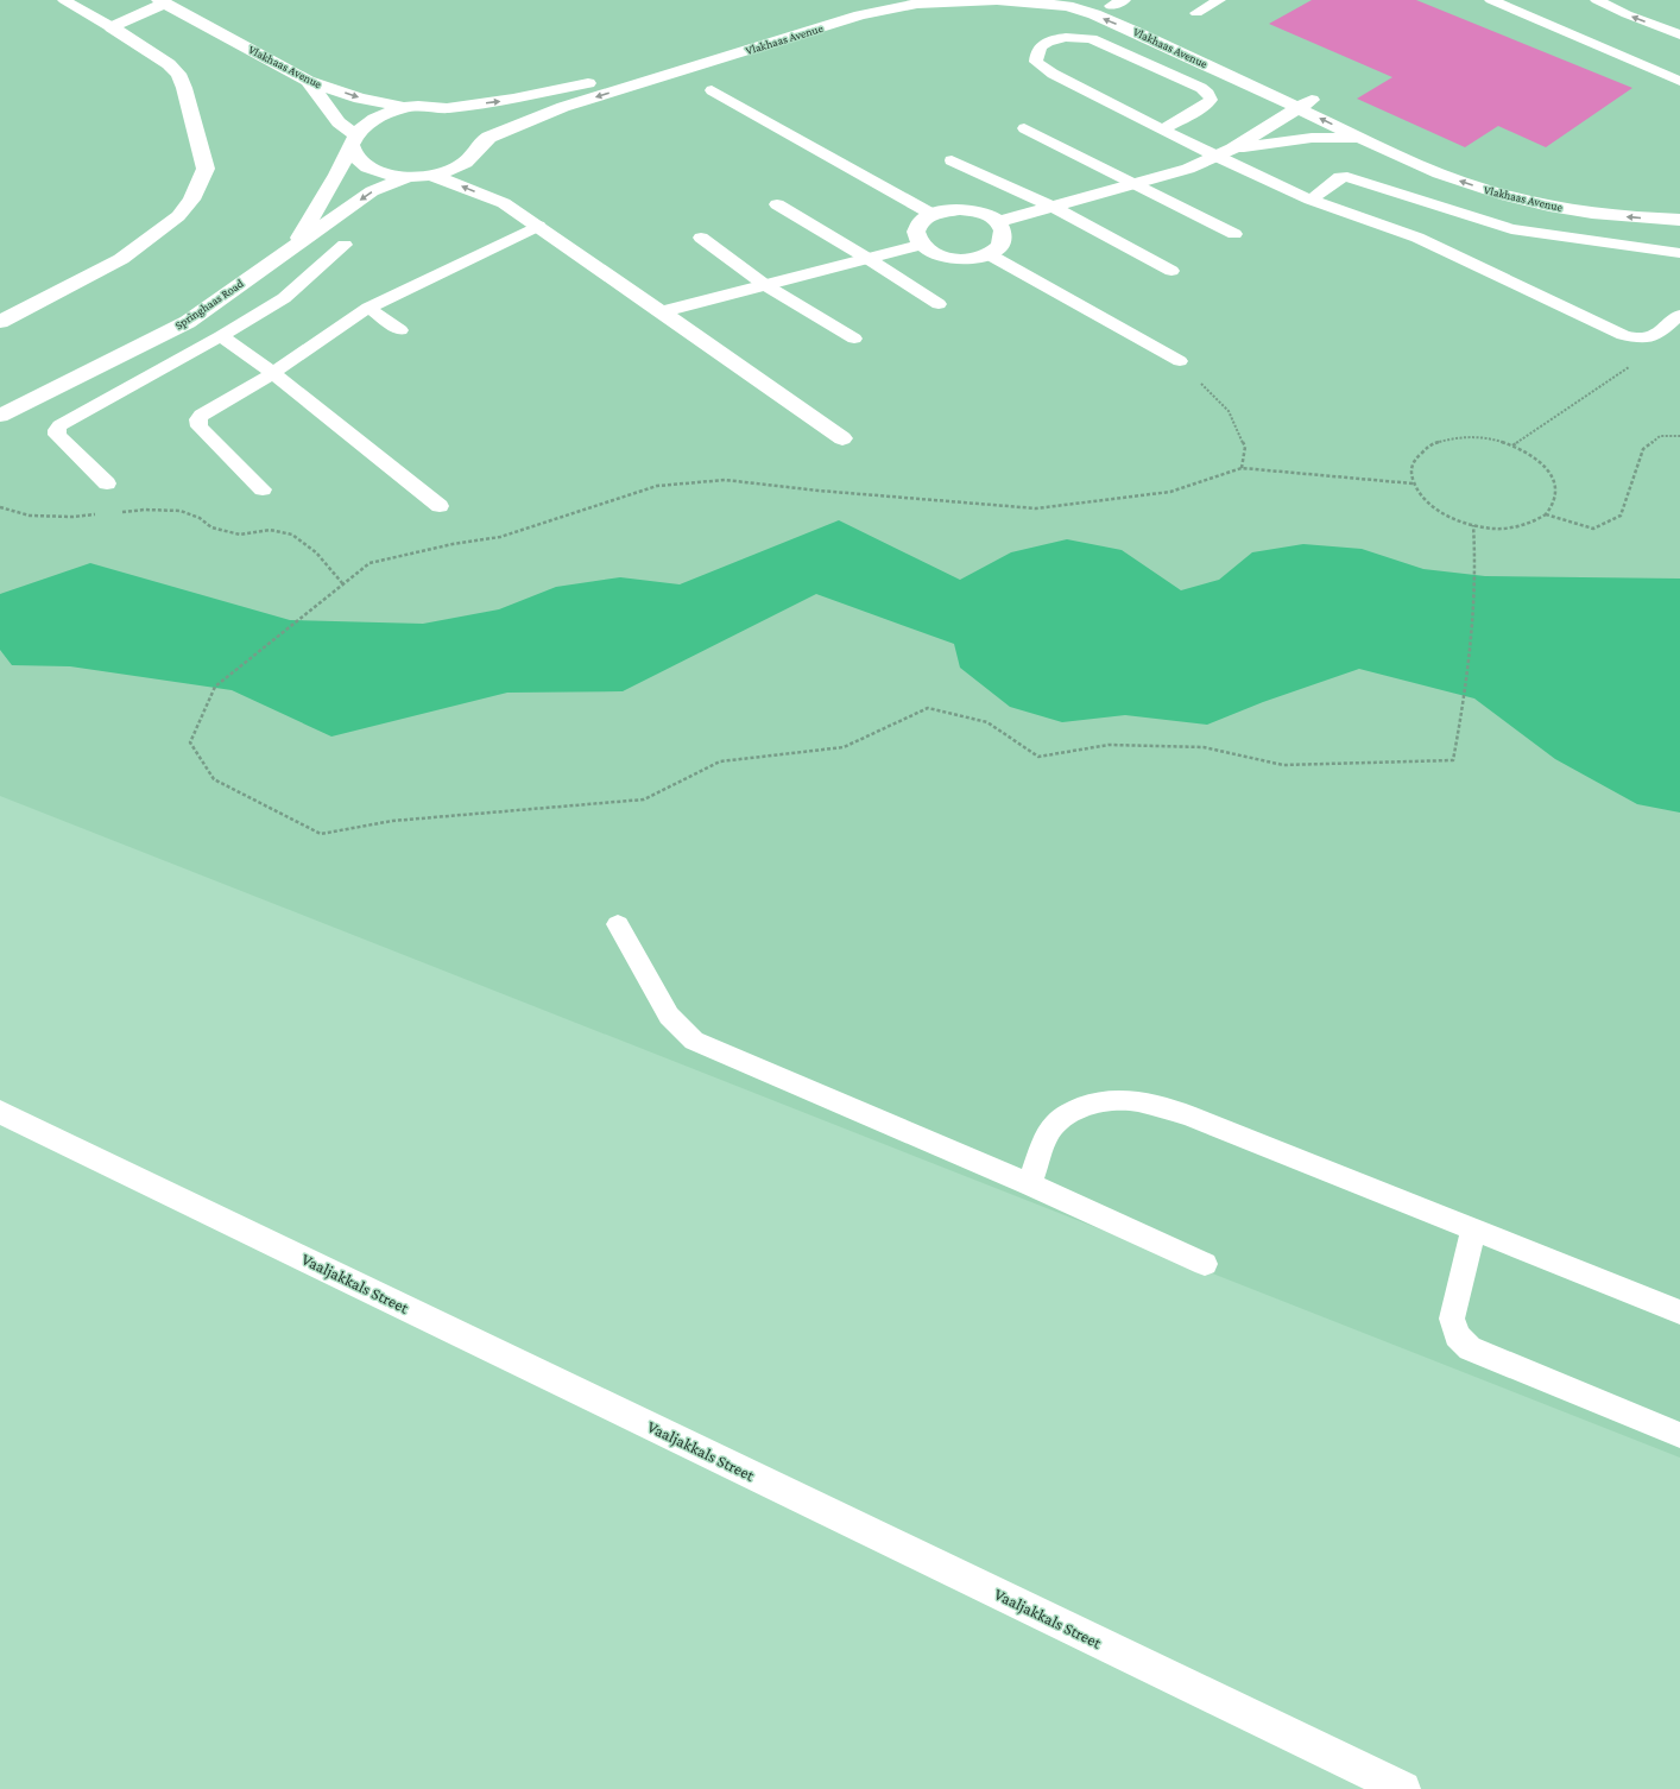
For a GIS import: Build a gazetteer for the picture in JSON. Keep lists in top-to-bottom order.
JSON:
{
  "streets": {
    "street": ["Vlakhaas Avenue", "Springhaas Road", "Vaaljakkals Street"]
  },
  "crossings": [
    ["Vlakhaas Avenue", "Springhaas Road"]
  ]
}
